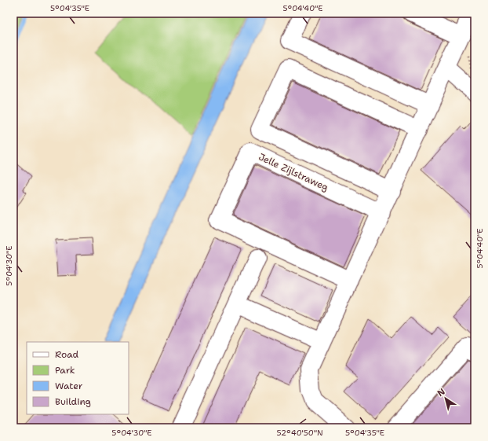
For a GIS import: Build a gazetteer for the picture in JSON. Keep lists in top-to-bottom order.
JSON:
{
  "streets": {
    "street": ["Jelle Zijlstraweg"]
  },
  "legend": [
    "Road",
    "Park",
    "Water",
    "Building"
  ],
  "north": "top left",
  "coordinates": [
    "5°04'35\"E",
    "5°04'40\"E",
    "5°04'30\"E",
    "52°40'50\"N"
  ]
}
